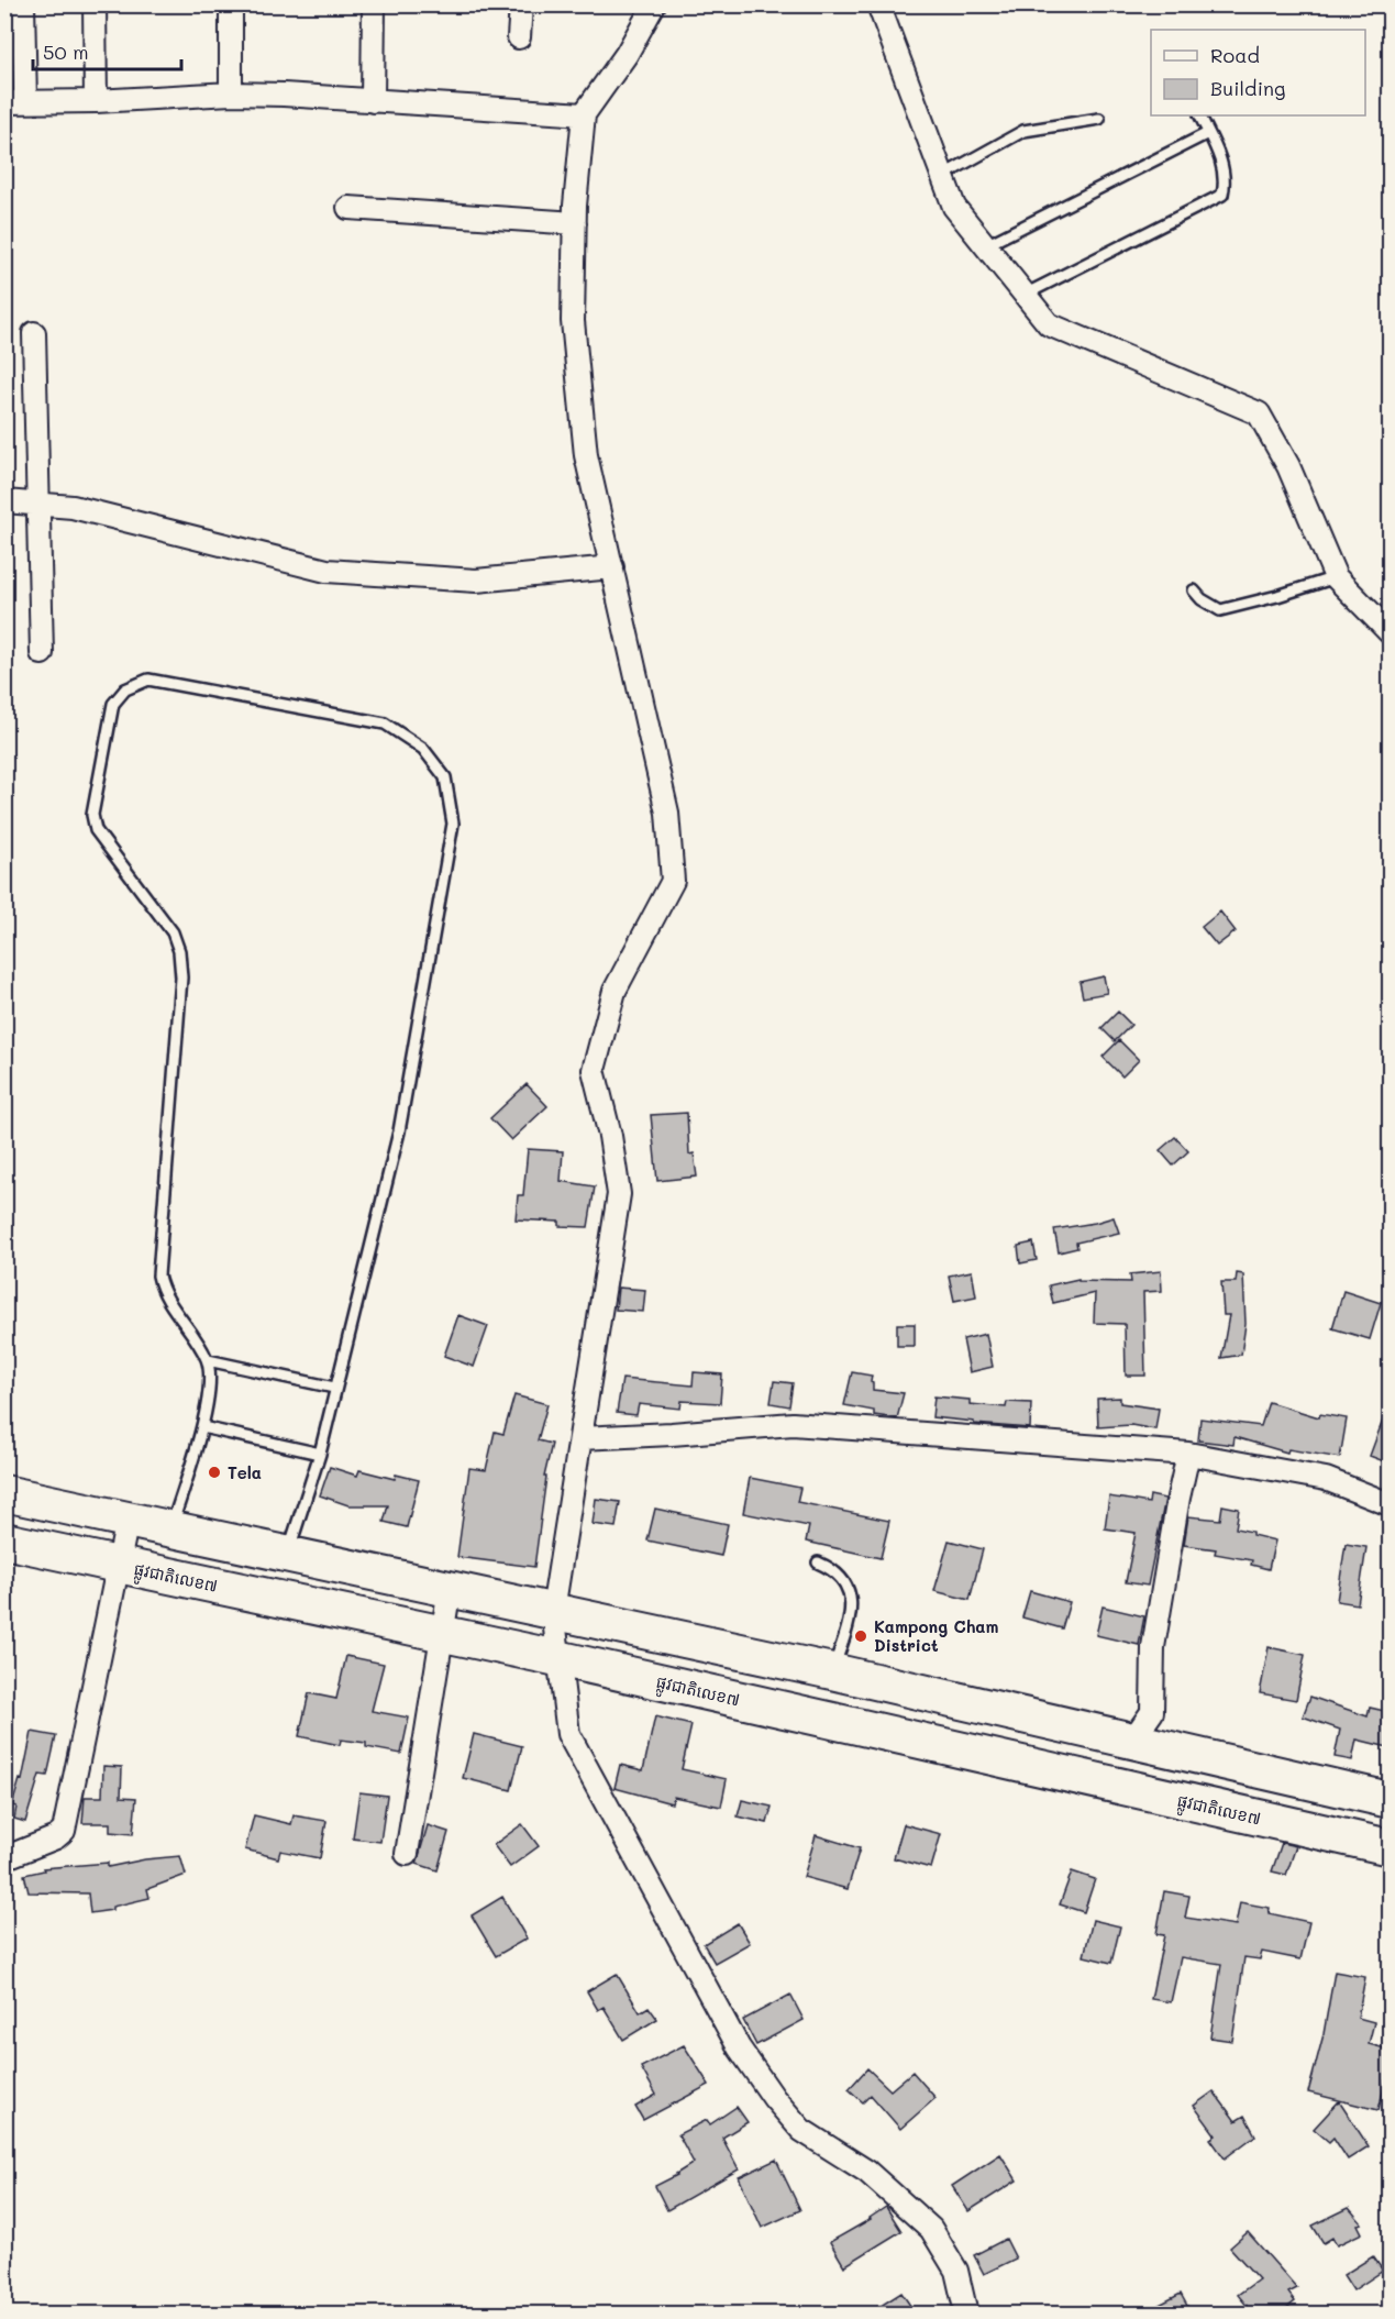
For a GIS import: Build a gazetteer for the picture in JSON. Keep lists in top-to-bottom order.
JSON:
{
  "streets": {
    "highway": ["ផ្លូវជាតិលេខ៧"]
  },
  "places": ["Tela", "Kampong Cham District"],
  "legend": ["Road", "Building"],
  "scale_bar": "50 m"
}
